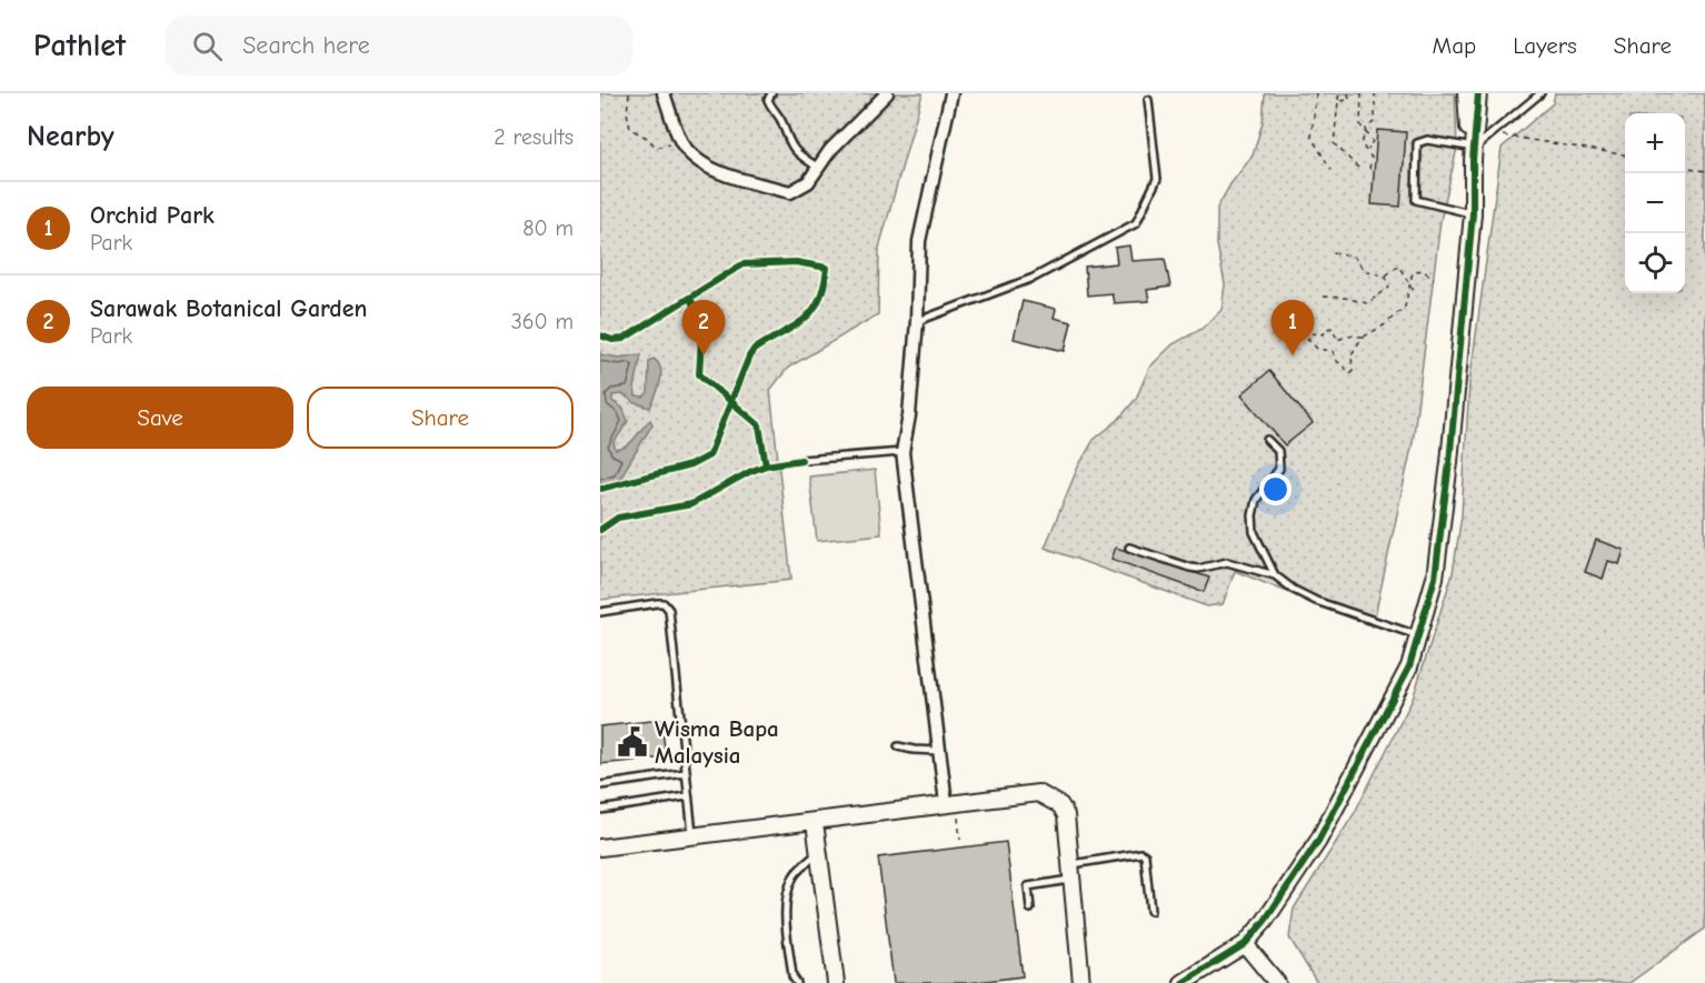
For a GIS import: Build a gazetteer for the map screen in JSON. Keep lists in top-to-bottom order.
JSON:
{
  "places": {
    "public building": ["Wisma Bapa Malaysia"]
  },
  "page": {
    "header": "Pathlet",
    "search": "Search here",
    "nav": ["Map", "Layers", "Share"],
    "heading": ["Nearby", "2 results"],
    "map_buttons": ["+", "−"],
    "list": [
      {
        "mark": "1",
        "name": "Orchid Park",
        "note": "Park",
        "value": "80 m"
      },
      {
        "mark": "2",
        "name": "Sarawak Botanical Garden",
        "note": "Park",
        "value": "360 m"
      }
    ],
    "pins": ["1", "2"],
    "buttons": ["Save", "Share"]
  }
}
